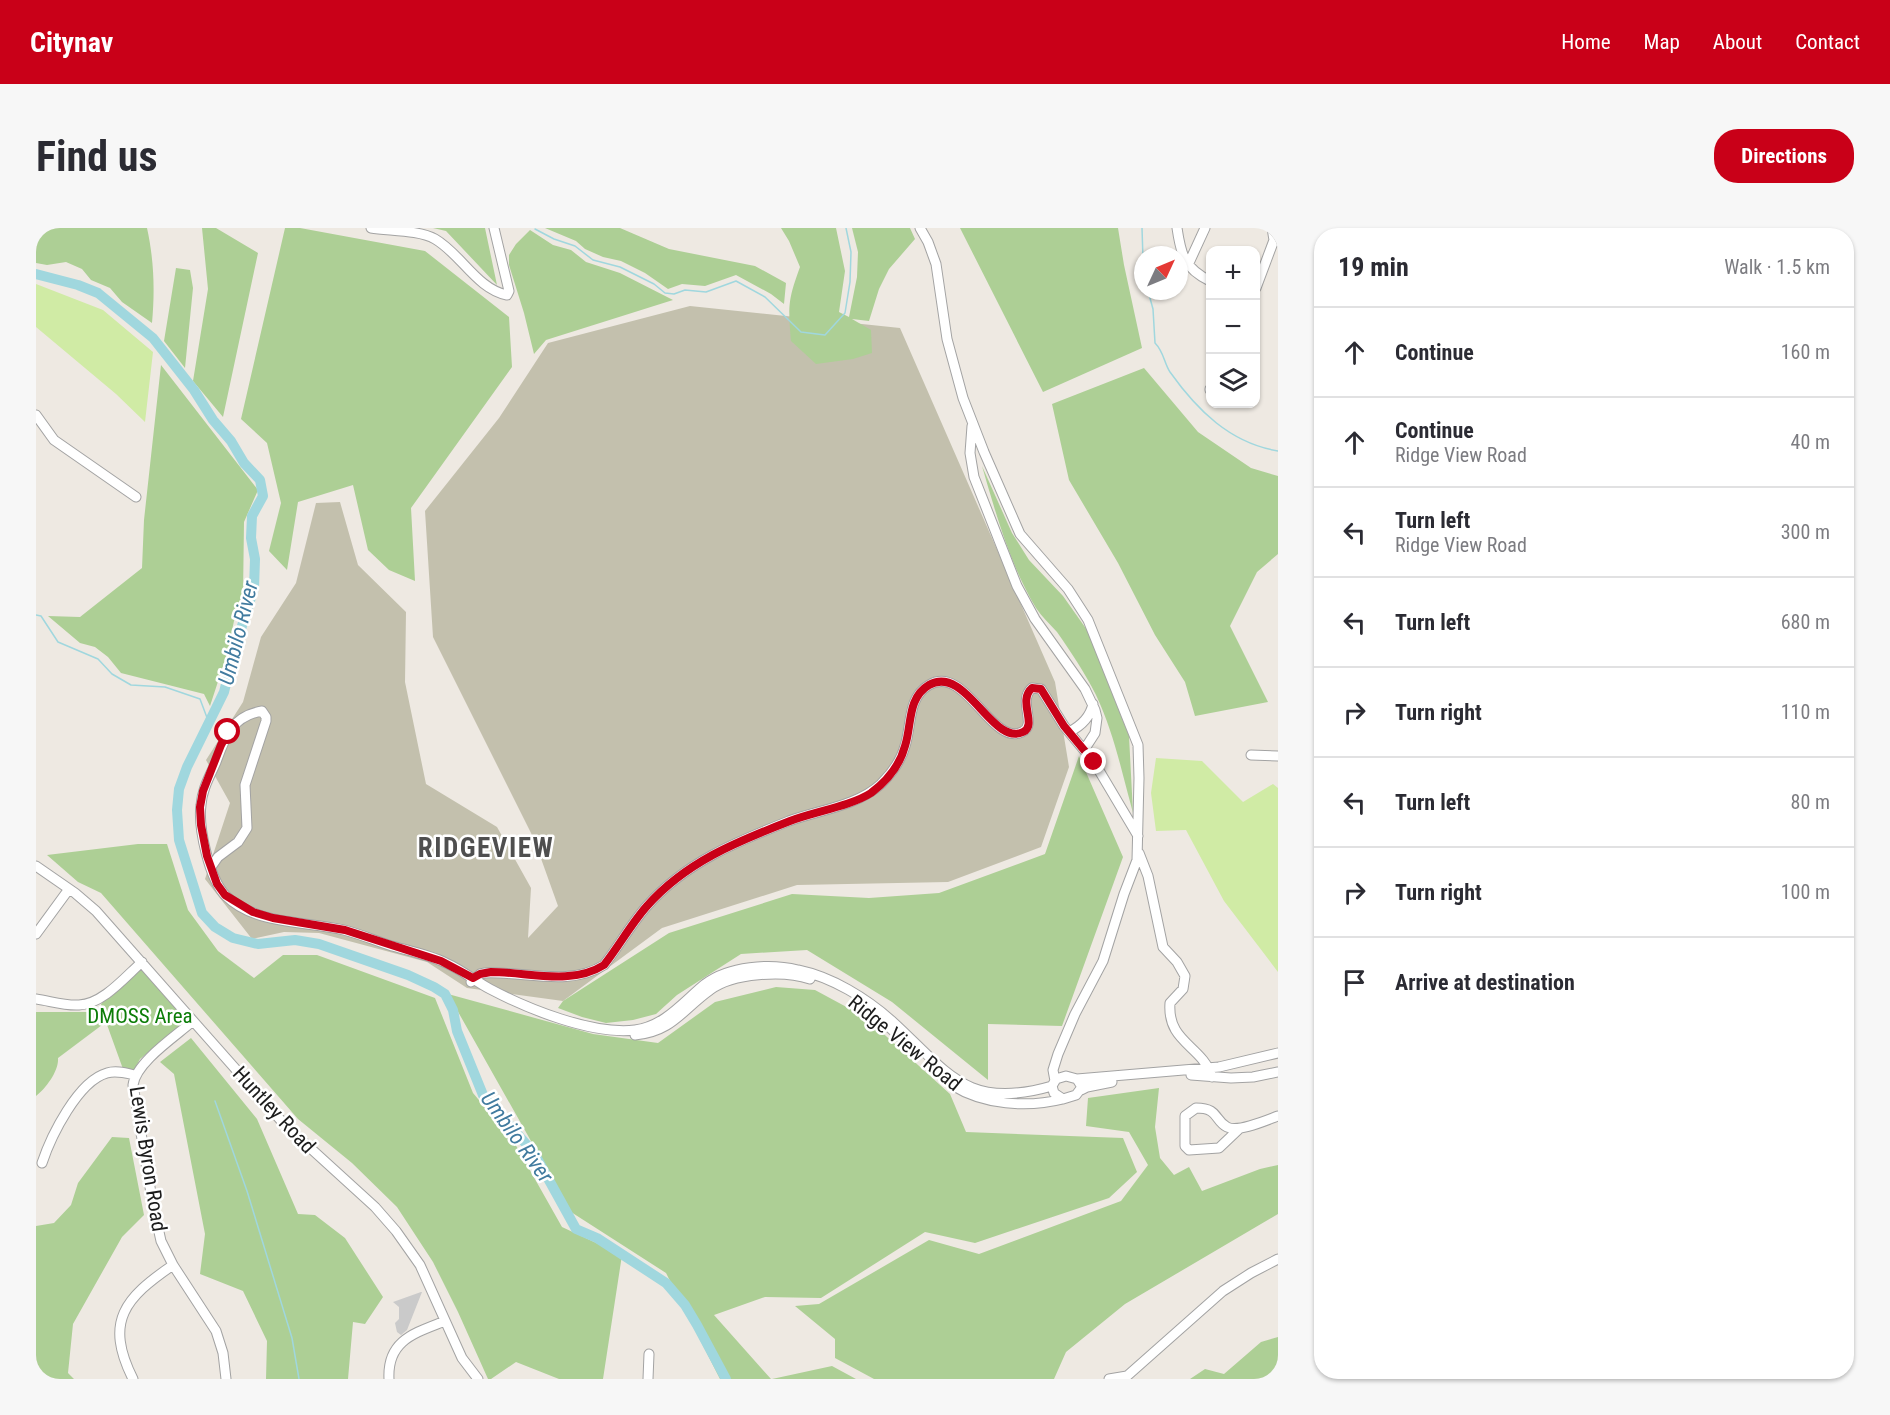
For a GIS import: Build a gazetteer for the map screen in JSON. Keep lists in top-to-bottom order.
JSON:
{
  "streets": {
    "street": ["Ridge View Road", "Huntley Road", "Lewis Byron Road"]
  },
  "crossings": [
    ["Huntley Road", "Lewis Byron Road"]
  ],
  "districts": ["RIDGEVIEW"],
  "water": ["Umbilo River"],
  "parks": ["DMOSS Area"],
  "north": "top right",
  "page": {
    "header": "Citynav",
    "nav": [
      "Home",
      "Map",
      "About",
      "Contact"
    ],
    "buttons": "Directions",
    "title": "Find us",
    "heading": ["19 min", "Walk · 1.5 km"],
    "map_buttons": ["+", "−"],
    "list": [
      ["Continue", "160 m"],
      ["Continue", "Ridge View Road", "40 m"],
      ["Turn left", "Ridge View Road", "300 m"],
      ["Turn left", "680 m"],
      ["Turn right", "110 m"],
      ["Turn left", "80 m"],
      ["Turn right", "100 m"],
      "Arrive at destination"
    ]
  }
}
